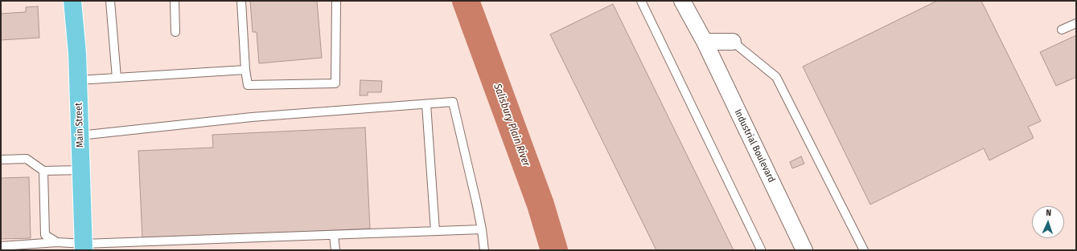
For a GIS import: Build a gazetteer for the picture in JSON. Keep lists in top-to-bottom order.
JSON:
{
  "streets": {
    "main road": ["Main Street"],
    "street": ["Industrial Boulevard"]
  },
  "water": ["Salisbury Plain River"],
  "north": "top"
}
